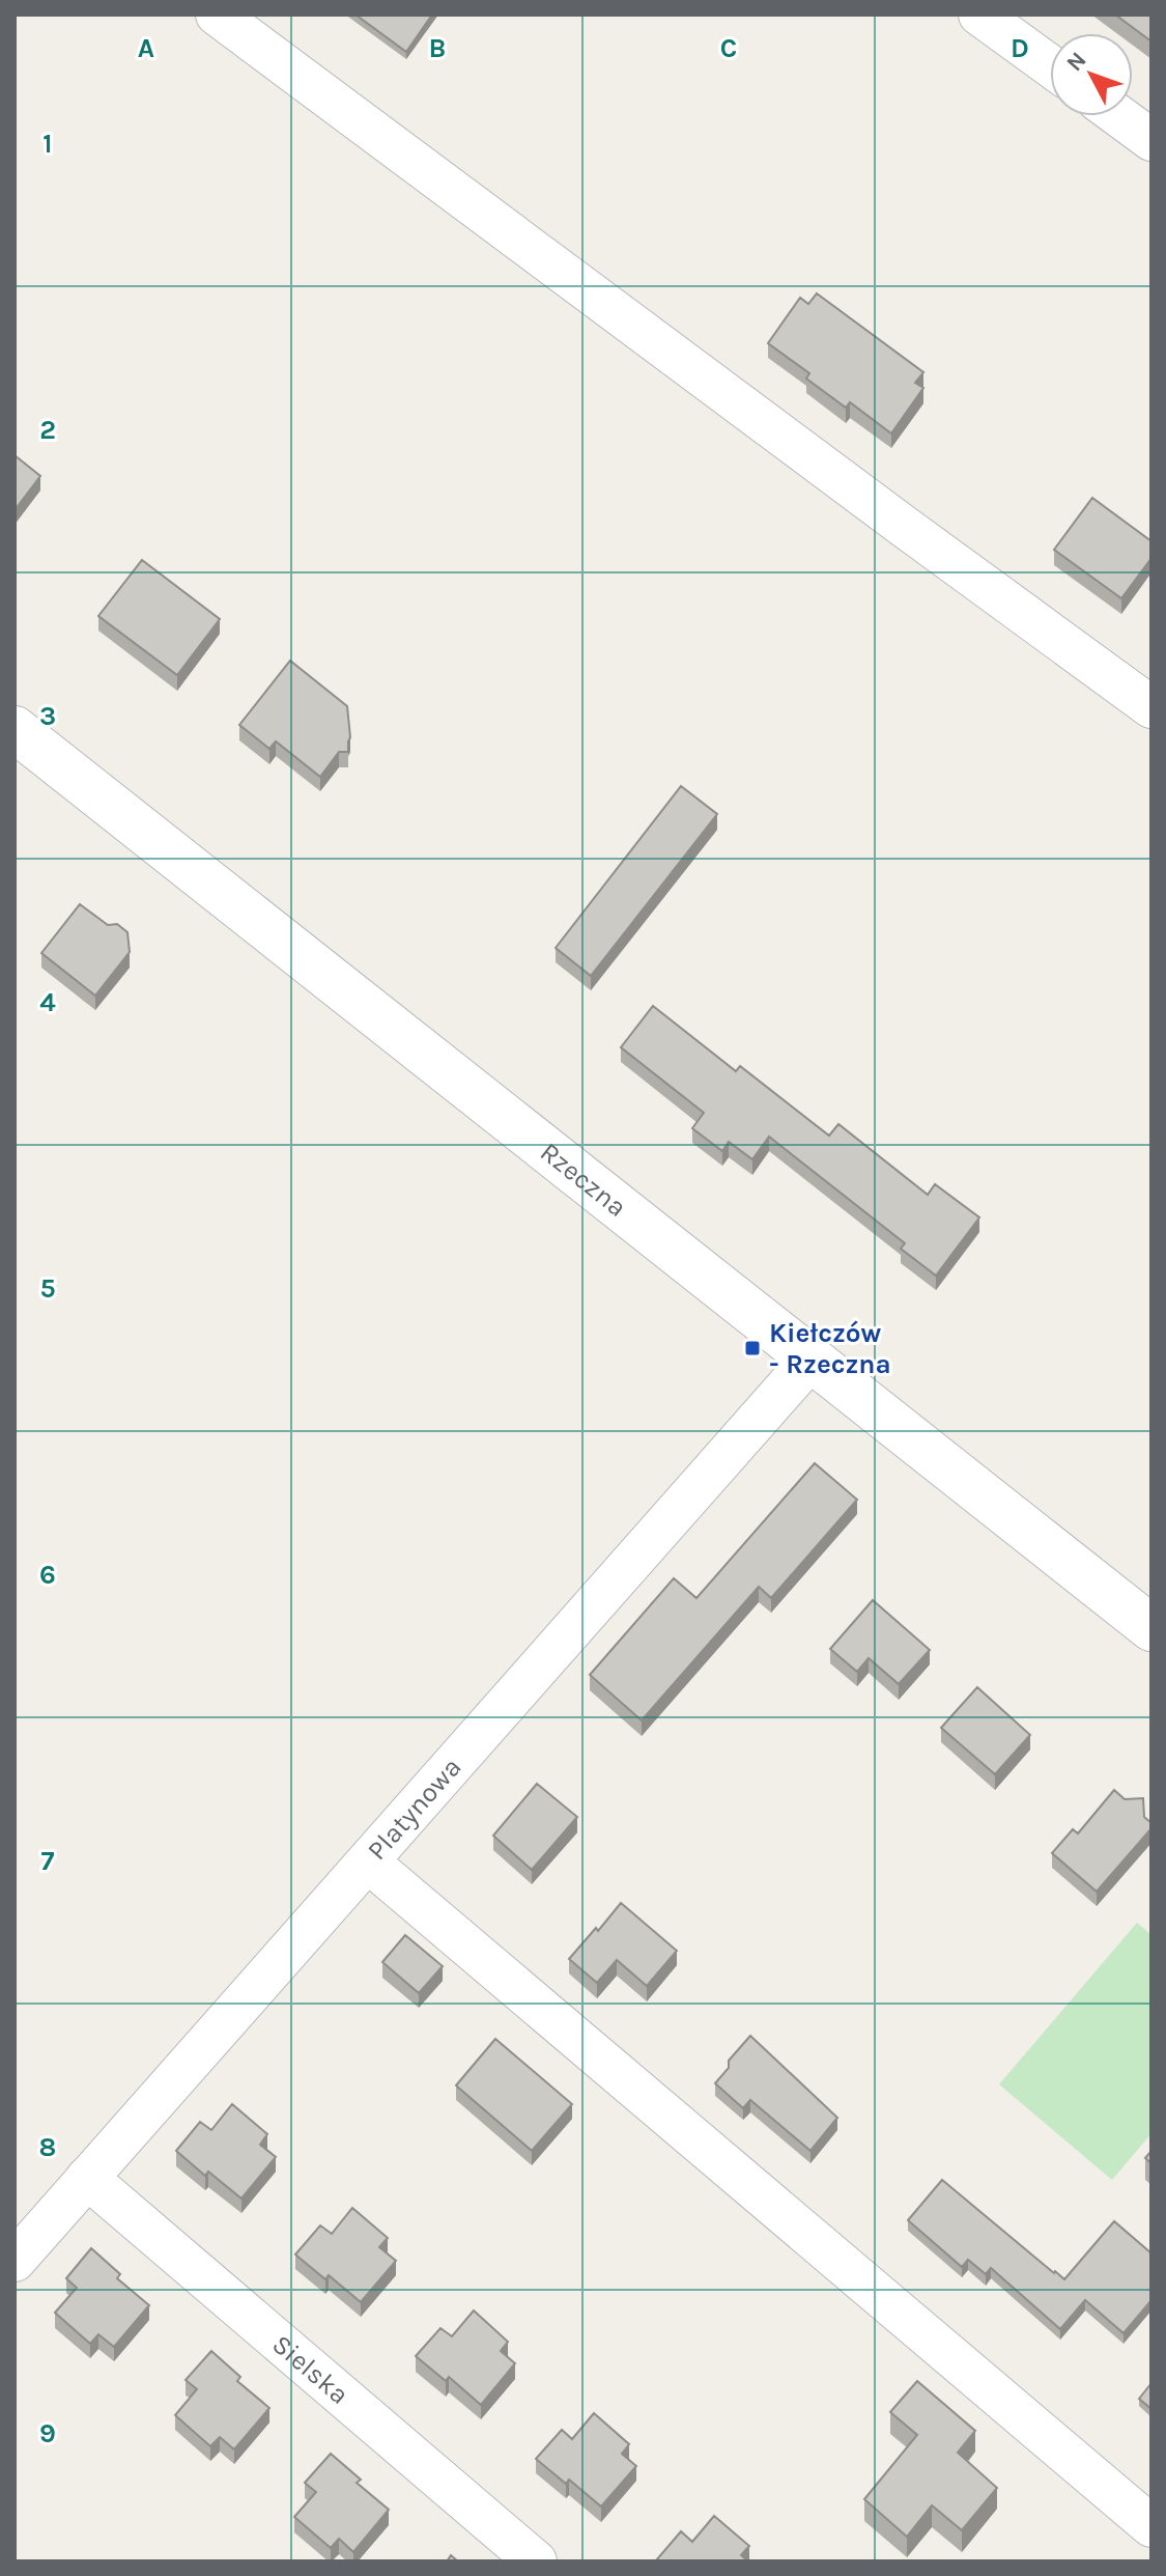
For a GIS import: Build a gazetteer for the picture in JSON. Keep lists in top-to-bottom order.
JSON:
{
  "streets": {
    "street": ["Rzeczna", "Platynowa", "Sielska"]
  },
  "crossings": [
    ["Rzeczna", "Platynowa"],
    ["Platynowa", "Sielska"]
  ],
  "places": {
    "transit": ["Kiełczów - Rzeczna"]
  },
  "north": "top left",
  "grid": {
    "columns": [
      "A",
      "B",
      "C",
      "D"
    ],
    "rows": [
      "1",
      "2",
      "3",
      "4",
      "5",
      "6",
      "7",
      "8",
      "9"
    ]
  }
}
